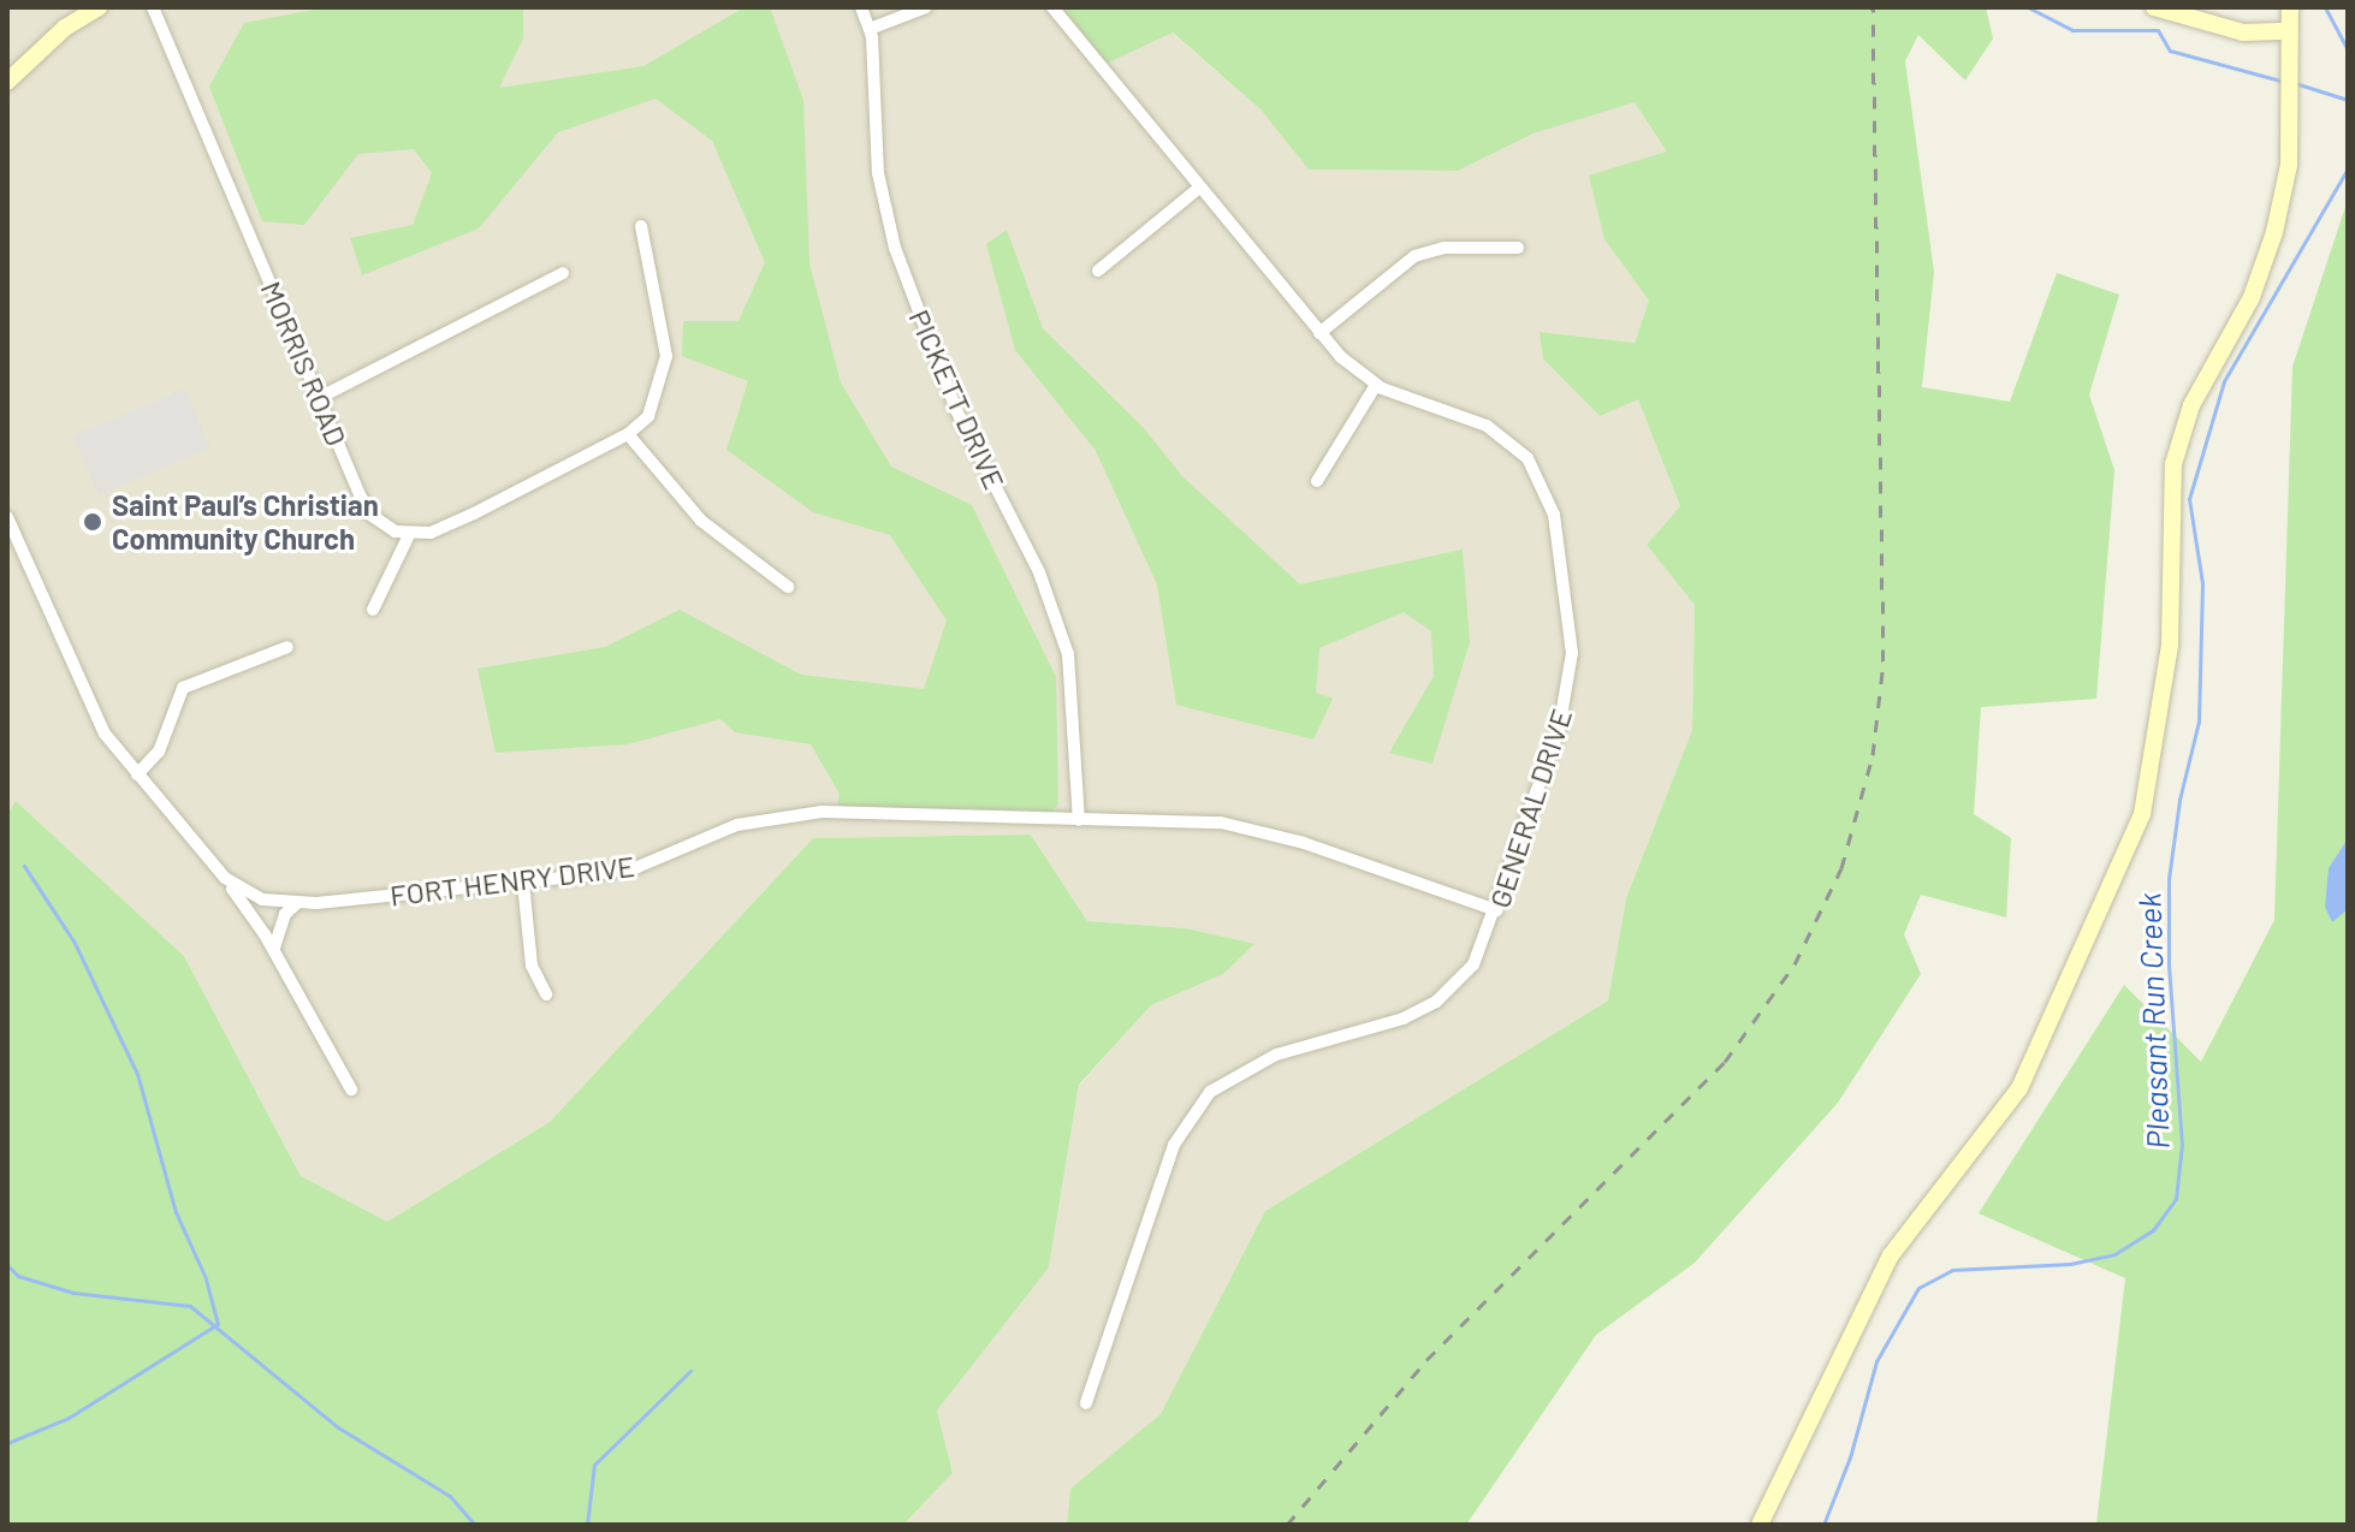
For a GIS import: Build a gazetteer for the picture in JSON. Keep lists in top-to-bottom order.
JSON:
{
  "streets": {
    "street": [
      "MORRIS ROAD",
      "PICKETT DRIVE",
      "GENERAL DRIVE",
      "FORT HENRY DRIVE"
    ]
  },
  "crossings": [
    ["PICKETT DRIVE", "FORT HENRY DRIVE"],
    ["GENERAL DRIVE", "FORT HENRY DRIVE"]
  ],
  "water": ["Pleasant Run Creek"],
  "places": ["Saint Paul’s Christian Community Church"]
}
